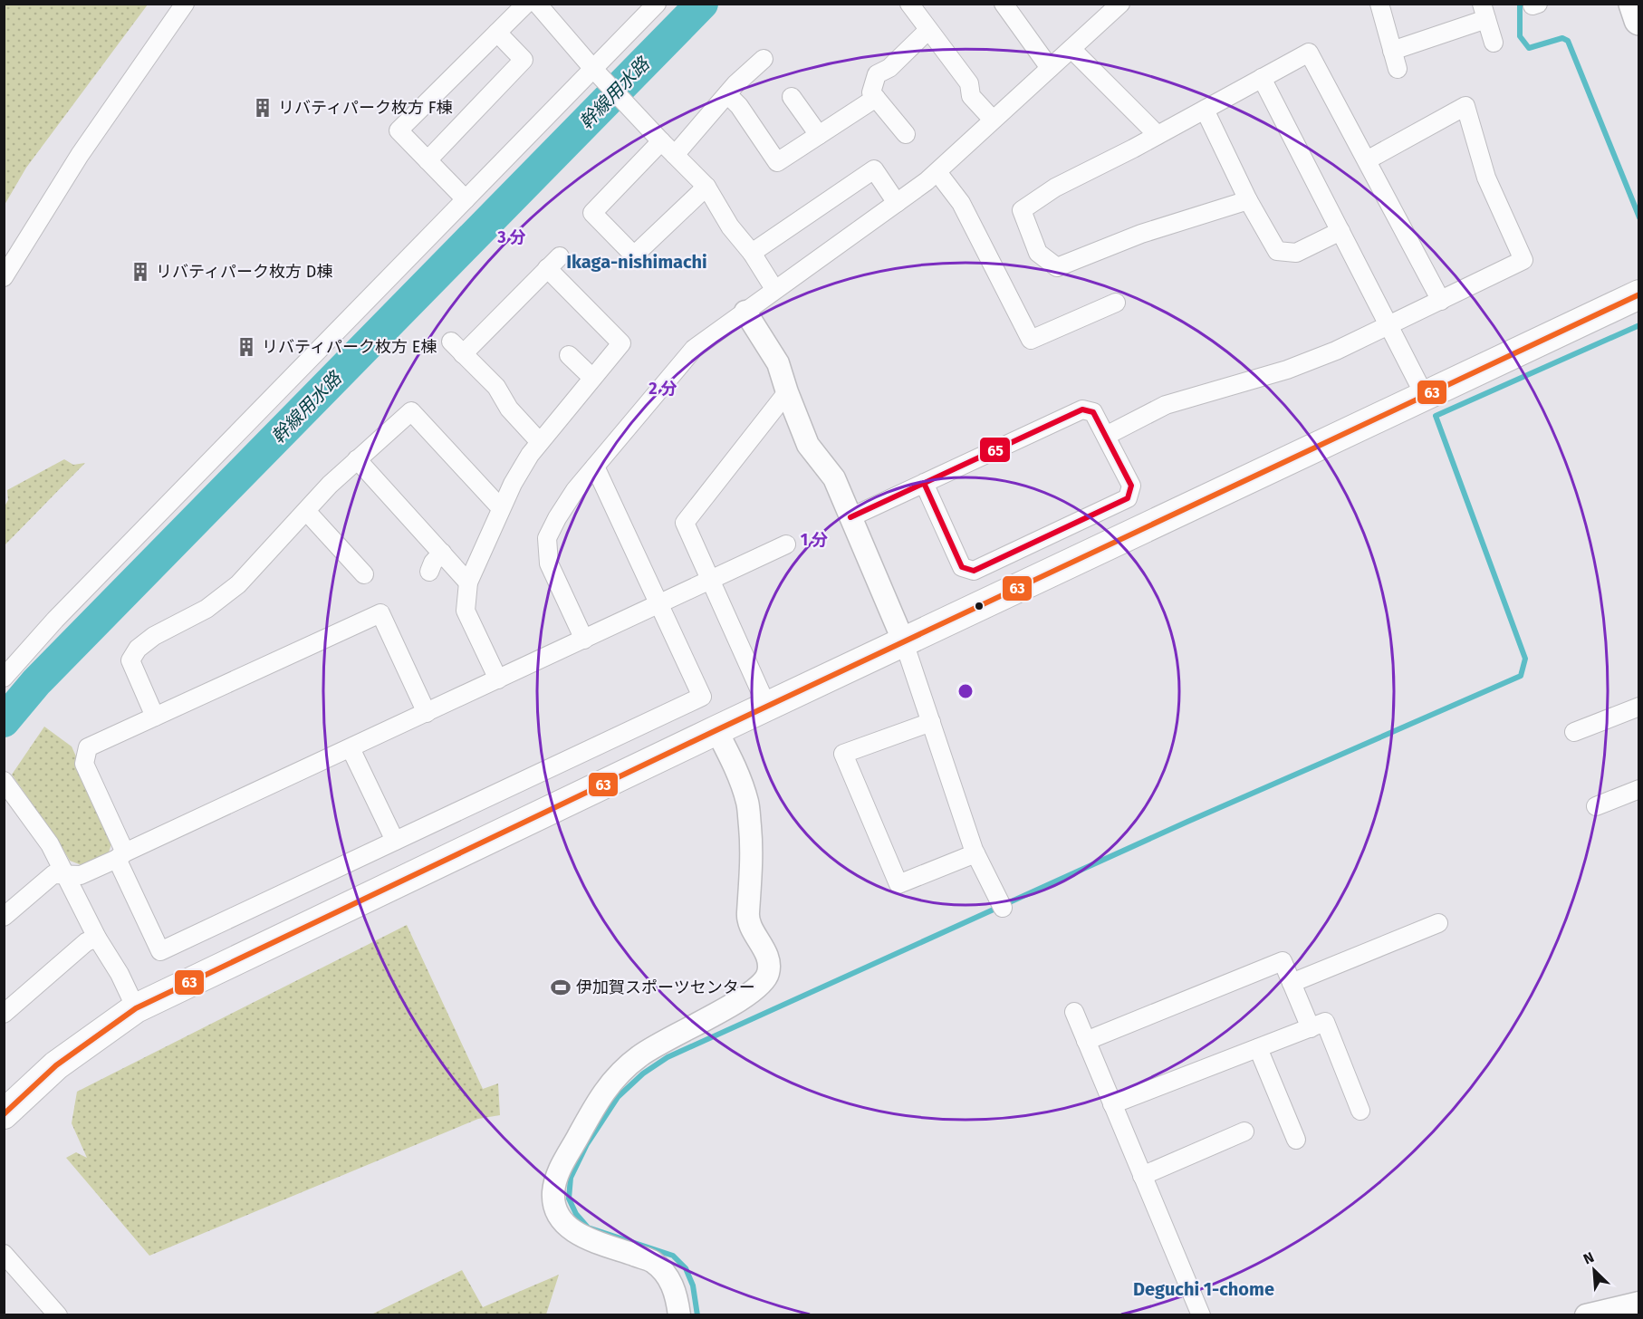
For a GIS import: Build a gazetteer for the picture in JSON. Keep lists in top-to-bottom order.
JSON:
{
  "districts": ["Ikaga-nishimachi", "Deguchi 1-chome"],
  "water": ["幹線用水路"],
  "places": {
    "building": ["リバティパーク枚方 F棟", "リバティパーク枚方 D棟", "リバティパーク枚方 E棟"],
    "sports": ["伊加賀スポーツセンター"]
  },
  "lines": ["transit line 63", "transit line 65"],
  "north": "top left",
  "rings": ["3 分", "2 分", "1 分"]
}
